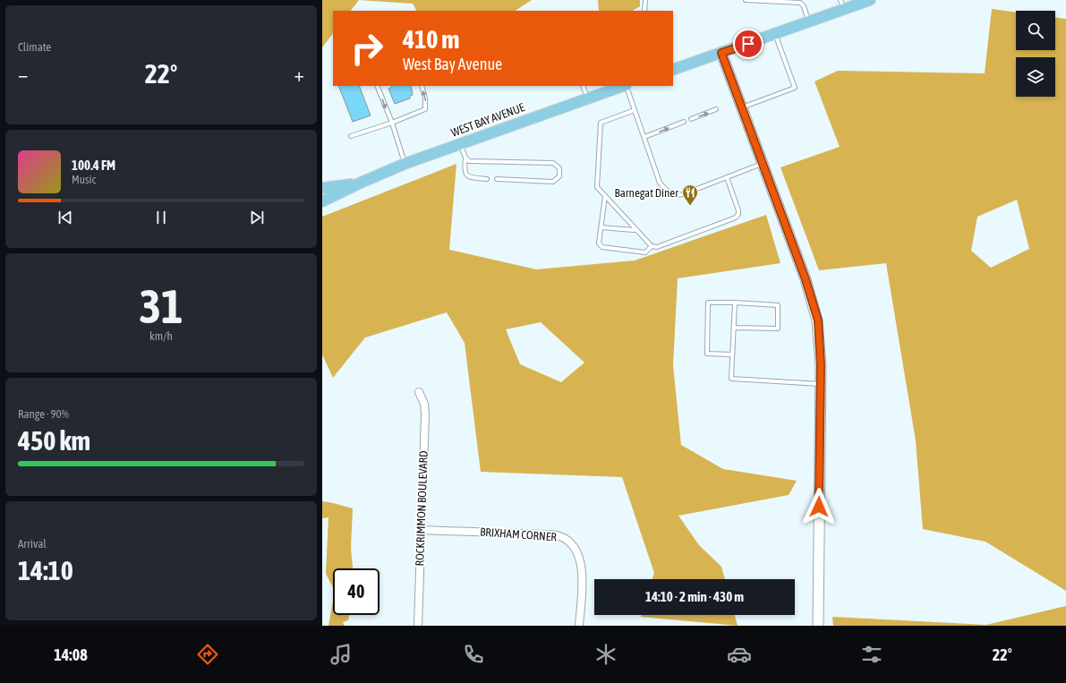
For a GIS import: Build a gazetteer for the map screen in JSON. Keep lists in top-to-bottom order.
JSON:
{
  "streets": {
    "main road": ["WEST BAY AVENUE"],
    "street": ["ROCKRIMMON BOULEVARD", "BRIXHAM CORNER"]
  },
  "crossings": [
    ["ROCKRIMMON BOULEVARD", "BRIXHAM CORNER"]
  ],
  "places": {
    "restaurant": ["Barnegat Diner"]
  },
  "page": {
    "tile": [
      "Climate",
      ["31", "km/h"],
      ["Range · 90%", "450 km"],
      ["Arrival", "14:10"]
    ],
    "turn": ["410 m", "West Bay Avenue"],
    "heat": ["−", "22°", "+"],
    "song": ["100.4 FM", "Music"],
    "limit": "40",
    "trip": "14:10 · 2 min · 430 m",
    "tabs": ["14:08", "22°"]
  }
}
